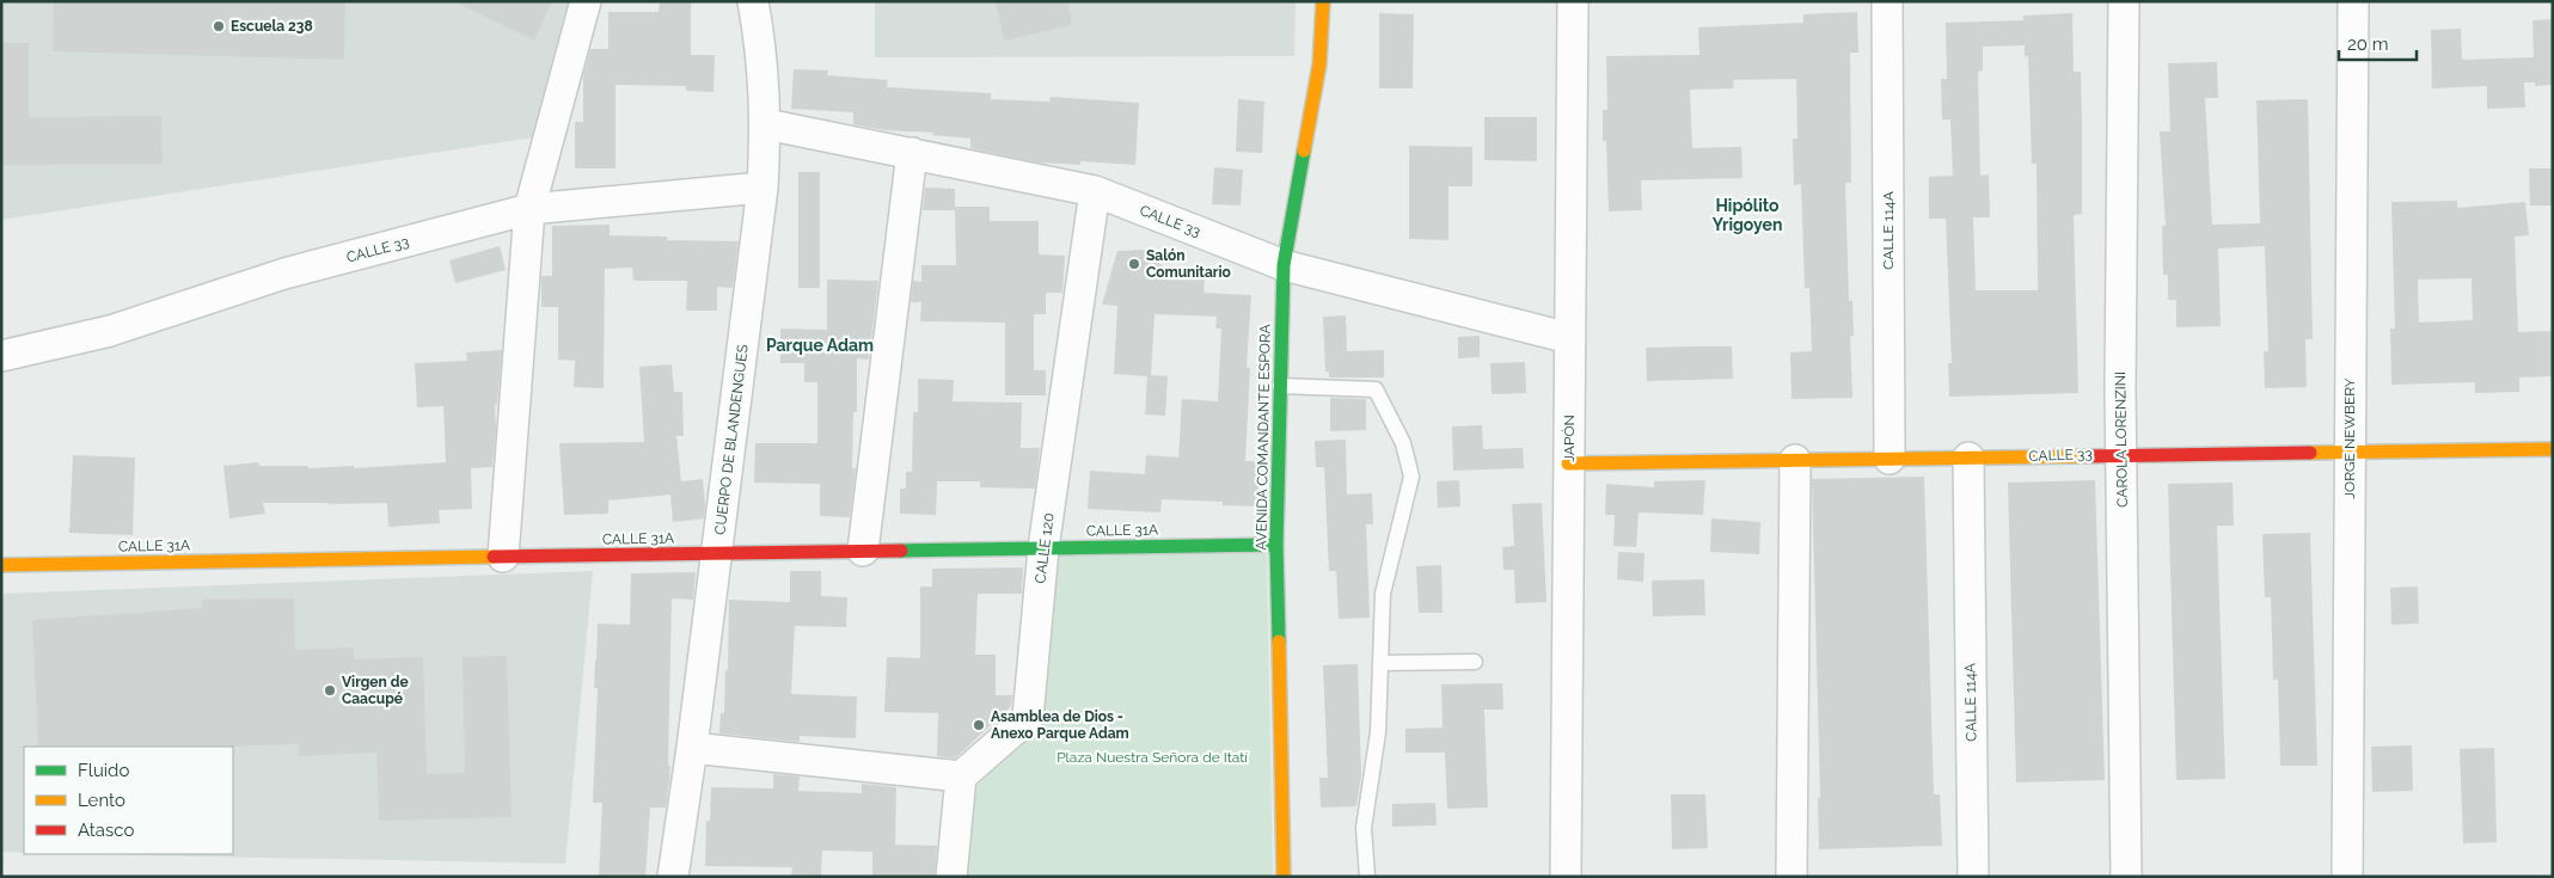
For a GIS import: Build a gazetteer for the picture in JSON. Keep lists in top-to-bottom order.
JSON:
{
  "streets": {
    "street": [
      "CALLE 33",
      "CALLE 114A",
      "AVENIDA COMANDANTE ESPORA",
      "JAPÓN",
      "JORGE NEWBERY",
      "CUERPO DE BLANDENGUES",
      "CAROLA LORENZINI",
      "CALLE 31A",
      "CALLE 120"
    ]
  },
  "crossings": [
    ["CALLE 33", "CALLE 114A"],
    ["CALLE 33", "AVENIDA COMANDANTE ESPORA"],
    ["CALLE 33", "JAPÓN"],
    ["CALLE 33", "JORGE NEWBERY"],
    ["CALLE 33", "CUERPO DE BLANDENGUES"],
    ["CALLE 33", "CAROLA LORENZINI"],
    ["CALLE 33", "CALLE 120"],
    ["AVENIDA COMANDANTE ESPORA", "CALLE 31A"],
    ["CUERPO DE BLANDENGUES", "CALLE 31A"],
    ["CALLE 31A", "CALLE 120"]
  ],
  "districts": ["Hipólito Yrigoyen", "Parque Adam"],
  "parks": ["Plaza Nuestra Señora de Itatí"],
  "places": [
    "Escuela 238",
    "Salón Comunitario",
    "Virgen de Caacupé",
    "Asamblea de Dios - Anexo Parque Adam"
  ],
  "legend": ["Fluido", "Lento", "Atasco"],
  "scale_bar": "20 m"
}
